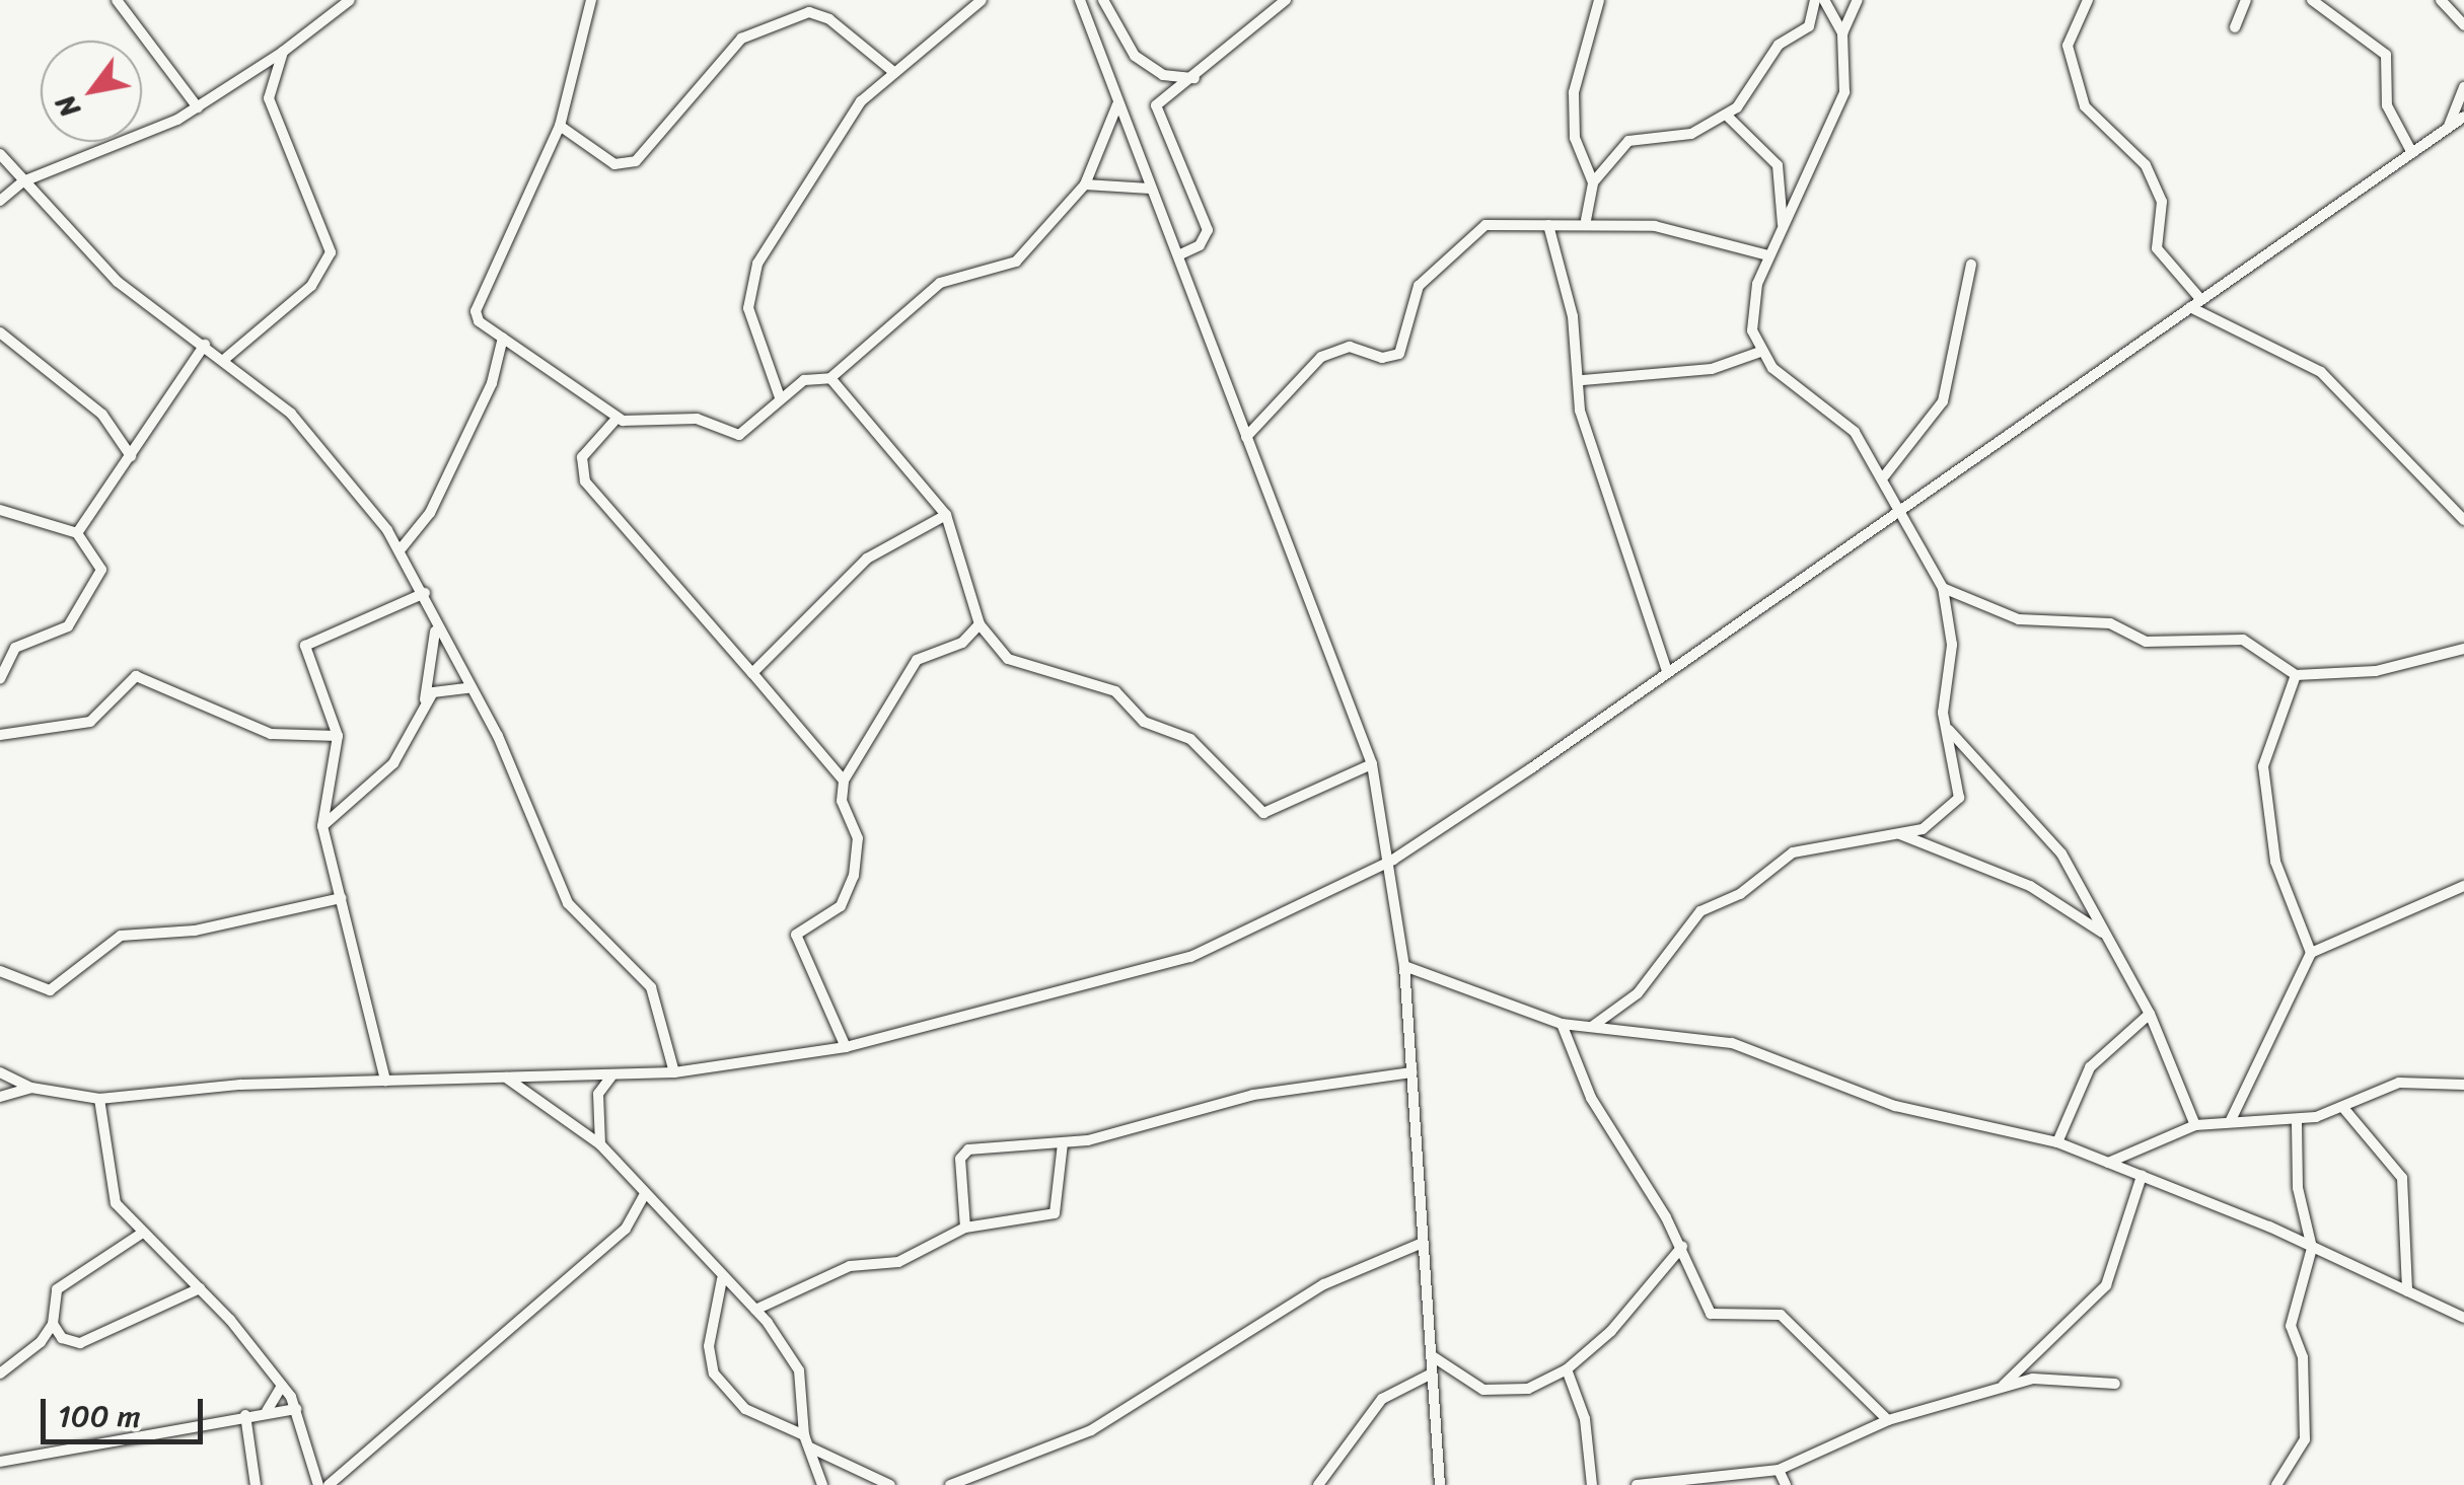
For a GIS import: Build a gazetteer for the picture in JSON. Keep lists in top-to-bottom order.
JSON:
{
  "scale_bar": "100 m",
  "north": "bottom left"
}
